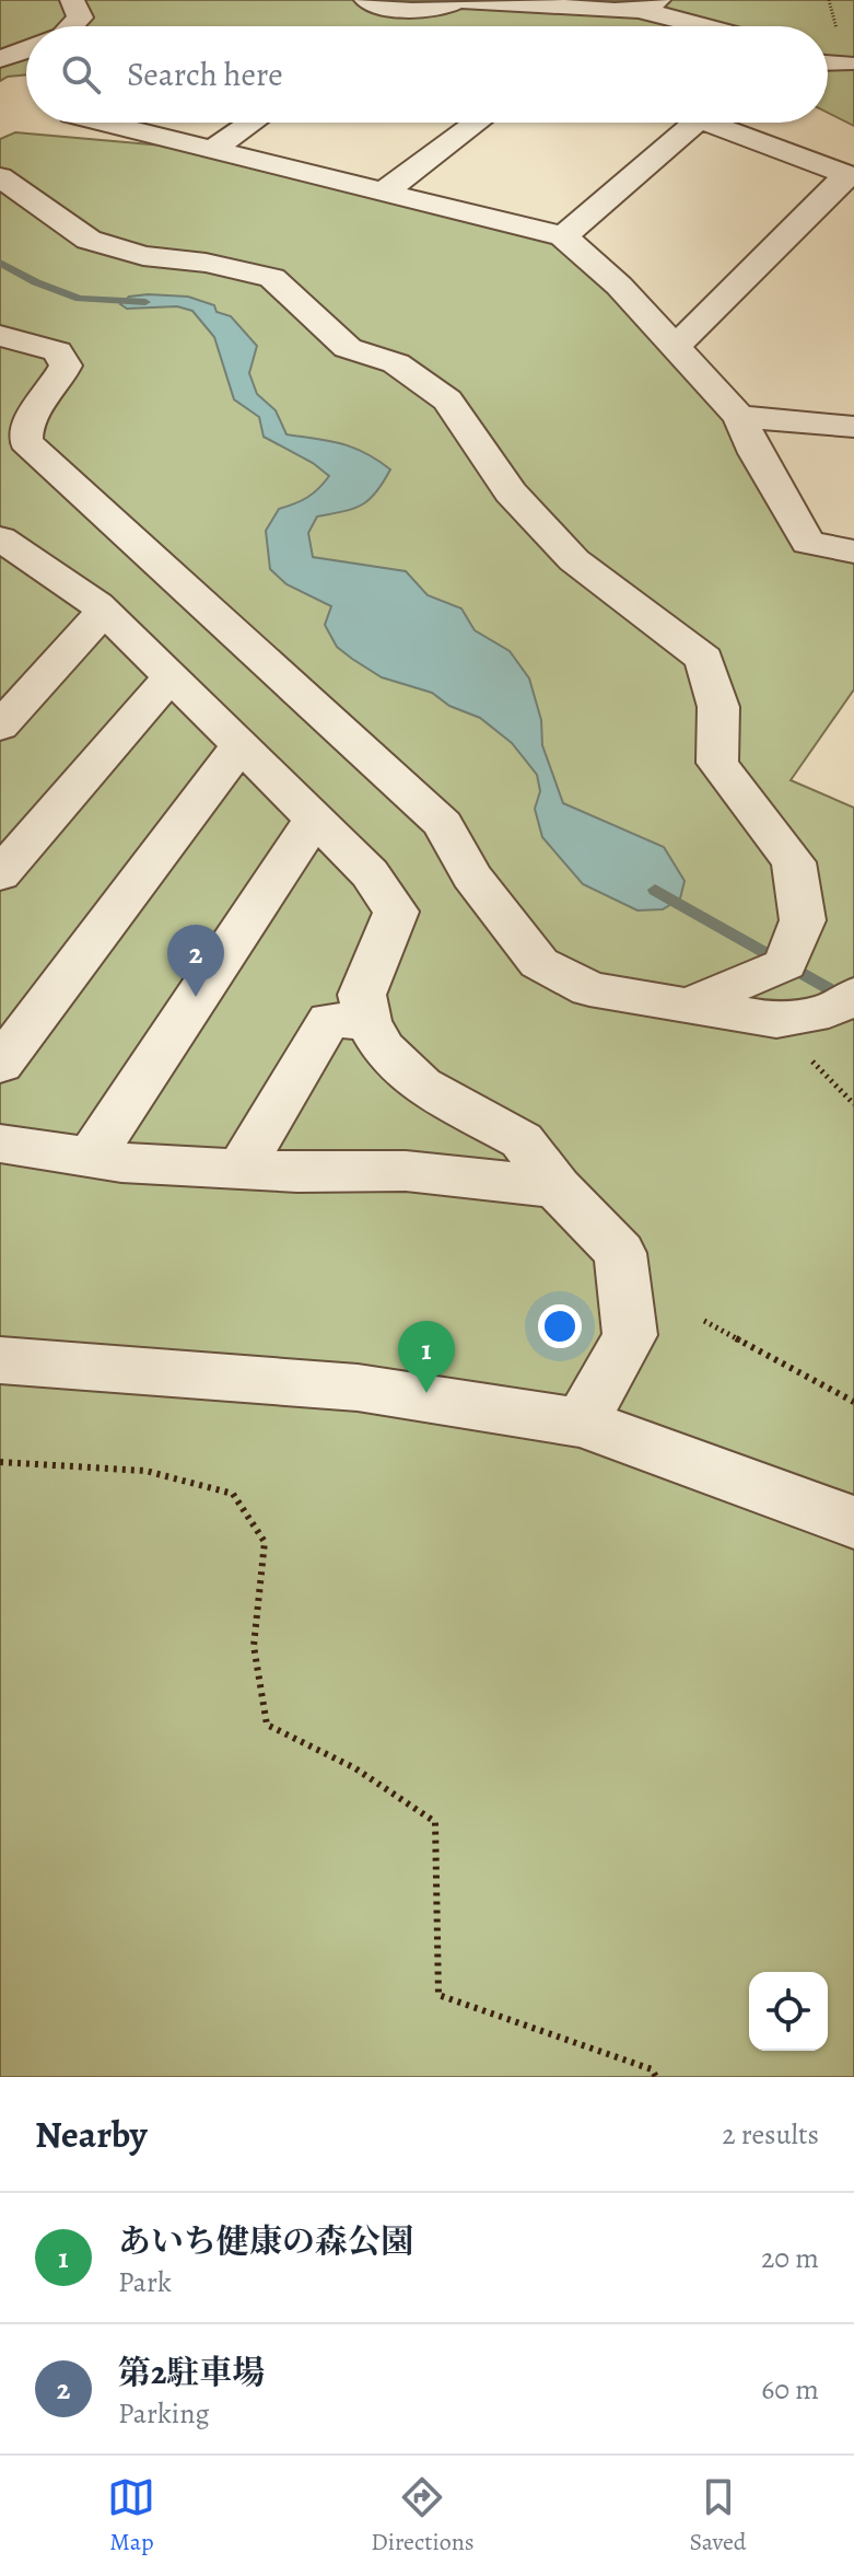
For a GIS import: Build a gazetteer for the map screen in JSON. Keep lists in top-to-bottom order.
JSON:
{
  "page": {
    "search": "Search here",
    "pins": ["2", "1"],
    "heading": ["Nearby", "2 results"],
    "list": [
      {
        "mark": "1",
        "name": "あいち健康の森公園",
        "note": "Park",
        "value": "20 m"
      },
      {
        "mark": "2",
        "name": "第2駐車場",
        "note": "Parking",
        "value": "60 m"
      }
    ],
    "nav": ["Map", "Directions", "Saved"]
  }
}
